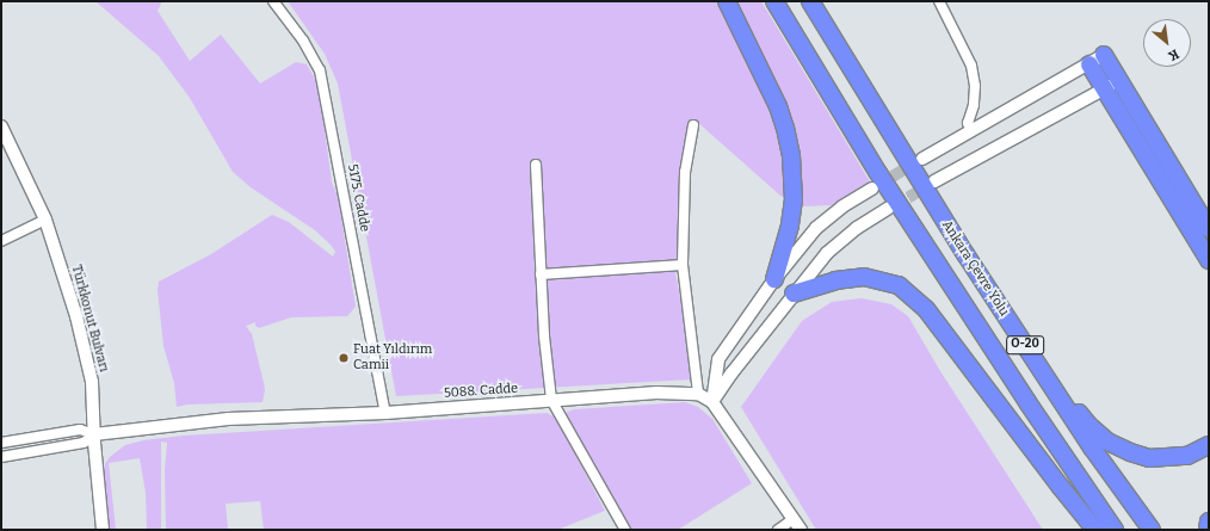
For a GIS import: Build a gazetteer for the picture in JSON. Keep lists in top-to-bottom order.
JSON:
{
  "streets": {
    "highway": ["Ankara Çevre Yolu", "O-20"],
    "street": ["5175. Cadde", "Türkkonut Bulvarı", "5088. Cadde"]
  },
  "crossings": [
    ["5175. Cadde", "5088. Cadde"],
    ["Türkkonut Bulvarı", "5088. Cadde"]
  ],
  "places": ["Fuat Yıldırım Camii"],
  "north": "bottom right"
}
